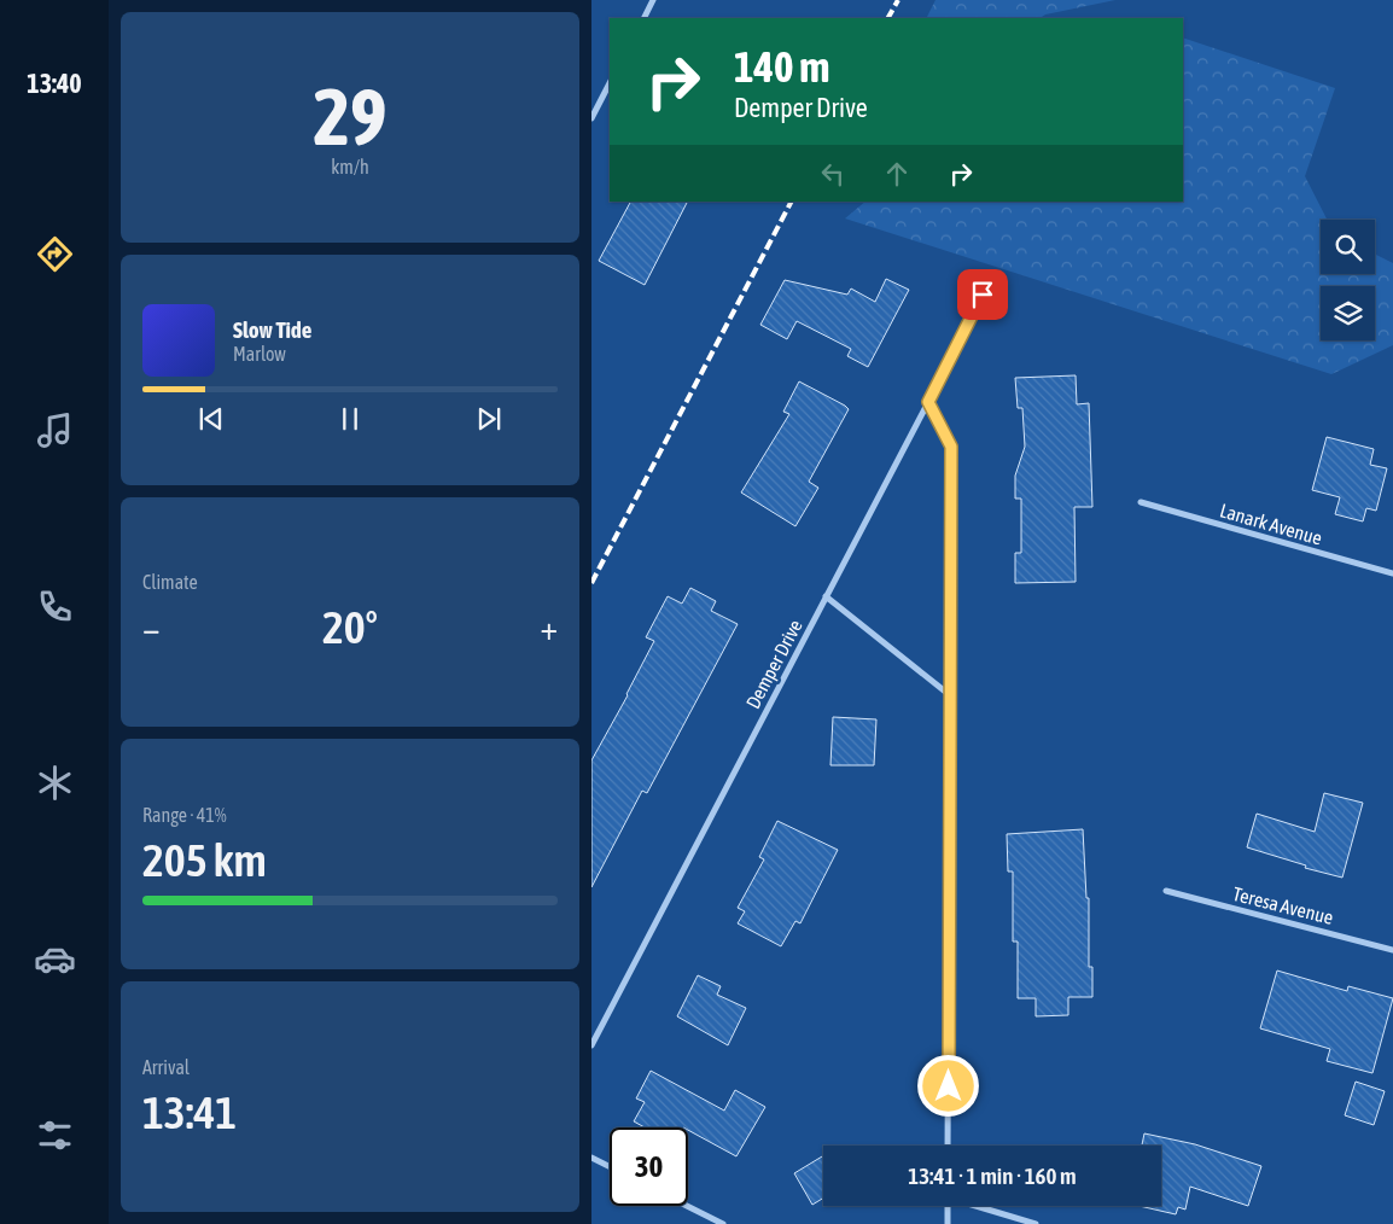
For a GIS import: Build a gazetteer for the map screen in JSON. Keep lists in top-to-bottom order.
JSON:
{
  "streets": {
    "street": ["Lanark Avenue", "Demper Drive", "Teresa Avenue"]
  },
  "page": {
    "tabs": "13:40",
    "tile": [
      ["29", "km/h"],
      "Climate",
      ["Range · 41%", "205 km"],
      ["Arrival", "13:41"]
    ],
    "turn": ["140 m", "Demper Drive"],
    "song": ["Slow Tide", "Marlow"],
    "heat": ["−", "20°", "+"],
    "limit": "30",
    "trip": "13:41 · 1 min · 160 m"
  }
}
